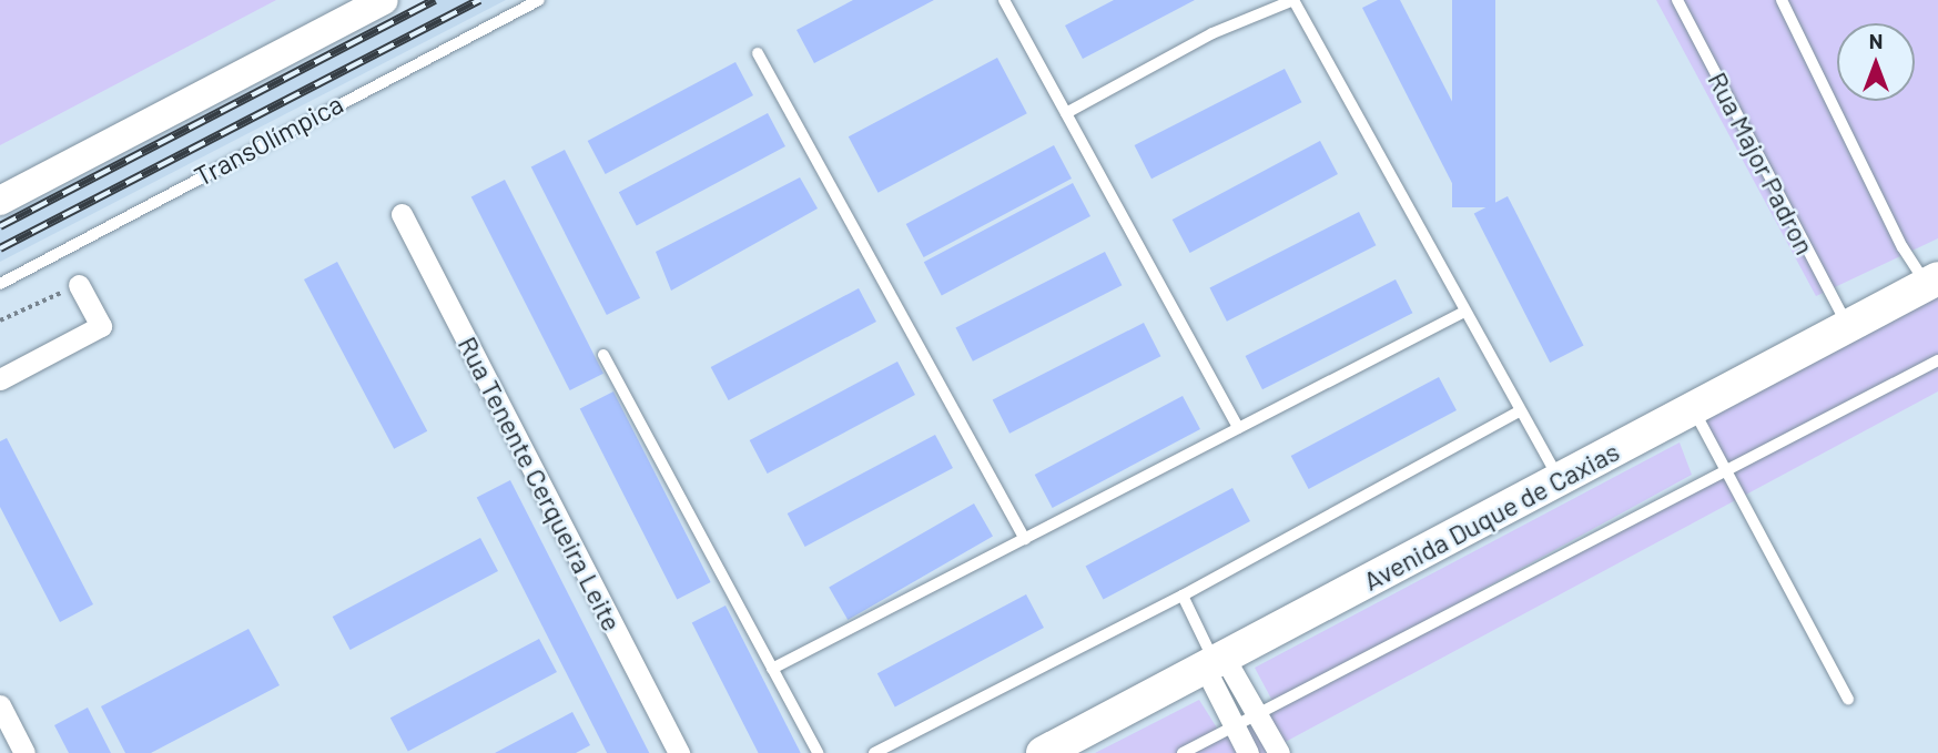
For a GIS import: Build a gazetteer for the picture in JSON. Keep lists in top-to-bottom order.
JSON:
{
  "streets": {
    "main road": ["Avenida Duque de Caxias"],
    "street": ["Rua Tenente Cerqueira Leite"],
    "lane": ["TransOlímpica", "Rua Major Padron"]
  },
  "crossings": [
    ["Rua Major Padron", "Avenida Duque de Caxias"]
  ],
  "north": "top"
}
